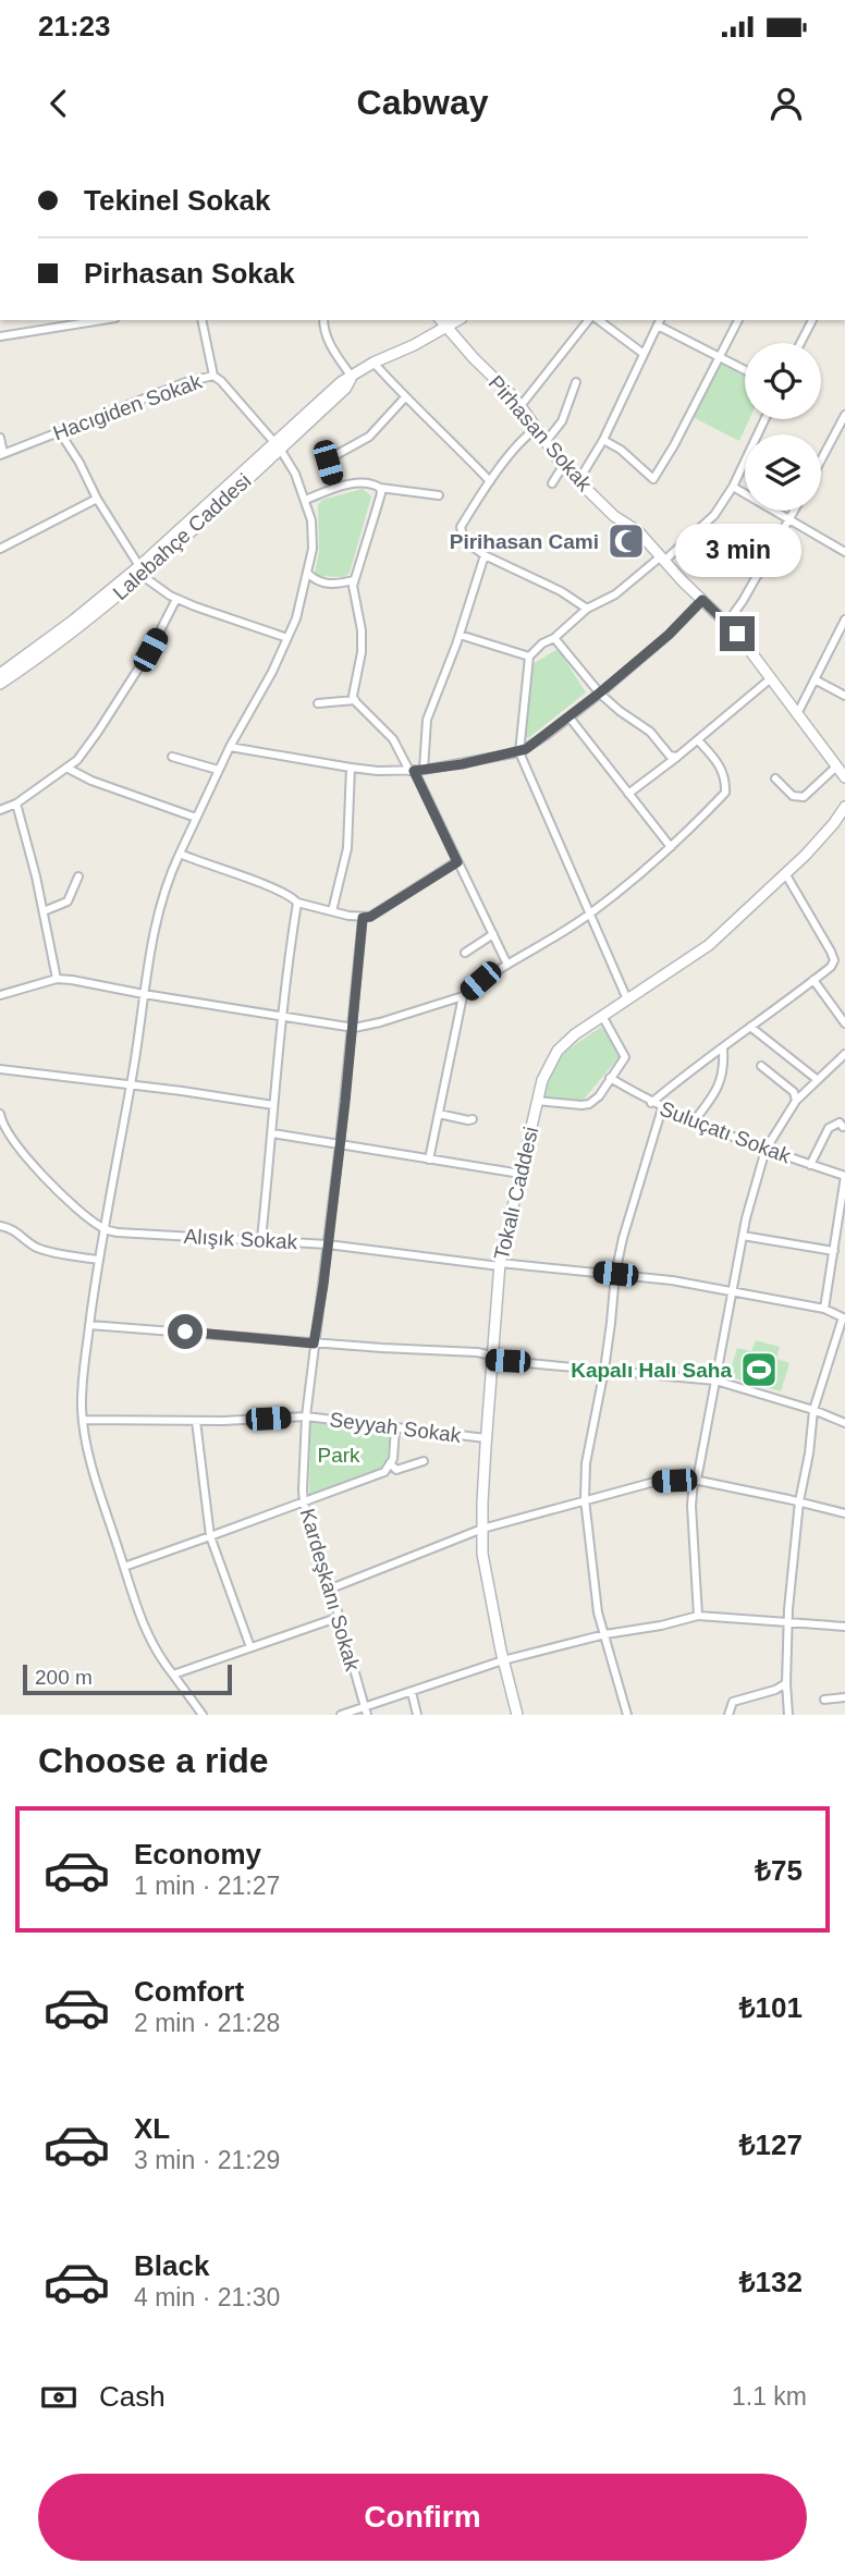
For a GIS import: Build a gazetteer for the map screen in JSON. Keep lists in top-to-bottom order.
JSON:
{
  "streets": {
    "street": [
      "Hacıgiden Sokak",
      "Pirhasan Sokak",
      "Lalebahçe Caddesi",
      "Suluçatı Sokak",
      "Tokalı Caddesi",
      "Alışık Sokak",
      "Seyyah Sokak",
      "Kardeşkanı Sokak"
    ]
  },
  "crossings": [
    ["Hacıgiden Sokak", "Lalebahçe Caddesi"],
    ["Hacıgiden Sokak", "Alışık Sokak"],
    ["Hacıgiden Sokak", "Seyyah Sokak"],
    ["Pirhasan Sokak", "Lalebahçe Caddesi"],
    ["Tokalı Caddesi", "Alışık Sokak"],
    ["Tokalı Caddesi", "Seyyah Sokak"],
    ["Alışık Sokak", "Kardeşkanı Sokak"],
    ["Seyyah Sokak", "Kardeşkanı Sokak"]
  ],
  "parks": ["Park"],
  "places": {
    "mosque": ["Pirihasan Cami"],
    "sports": ["Kapalı Halı Saha"]
  },
  "scale_bar": "200 m",
  "page": {
    "status": "21:23",
    "header": "Cabway",
    "banner": ["Tekinel Sokak", "Pirhasan Sokak"],
    "bubble": "3 min",
    "scale": "200 m",
    "heading": "Choose a ride",
    "list": [
      {
        "name": "Economy",
        "note": "1 min · 21:27",
        "value": "₺75"
      },
      {
        "name": "Comfort",
        "note": "2 min · 21:28",
        "value": "₺101"
      },
      {
        "name": "XL",
        "note": "3 min · 21:29",
        "value": "₺127"
      },
      {
        "name": "Black",
        "note": "4 min · 21:30",
        "value": "₺132"
      }
    ],
    "pay": ["Cash", "1.1 km"],
    "buttons": "Confirm"
  }
}
